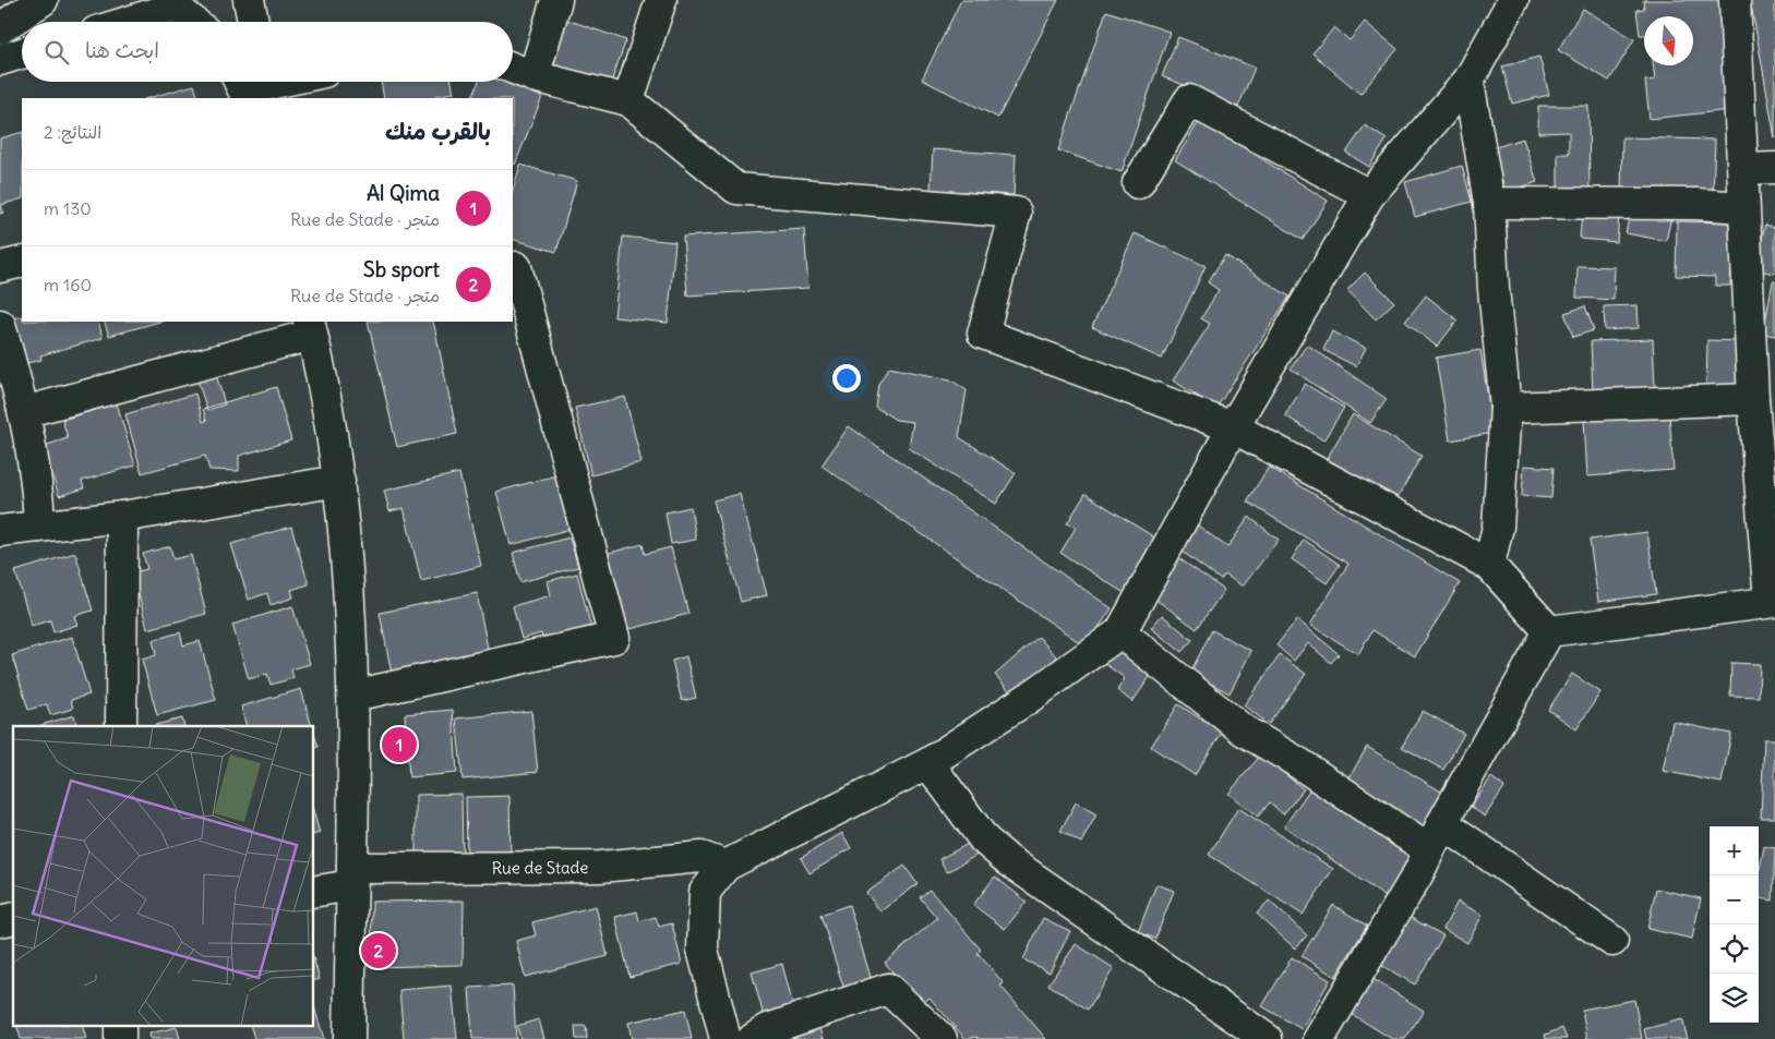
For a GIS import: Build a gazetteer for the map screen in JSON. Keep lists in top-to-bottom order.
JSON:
{
  "streets": {
    "street": ["Rue de Stade"]
  },
  "north": "bottom",
  "page": {
    "search": "ابحث هنا",
    "heading": ["بالقرب منك", "النتائج: 2"],
    "list": [
      {
        "mark": "1",
        "name": "Al Qima",
        "note": "متجر · Rue de Stade",
        "value": "130 m"
      },
      {
        "mark": "2",
        "name": "Sb sport",
        "note": "متجر · Rue de Stade",
        "value": "160 m"
      }
    ],
    "pins": ["1", "2"],
    "map_buttons": ["+", "−"]
  }
}
